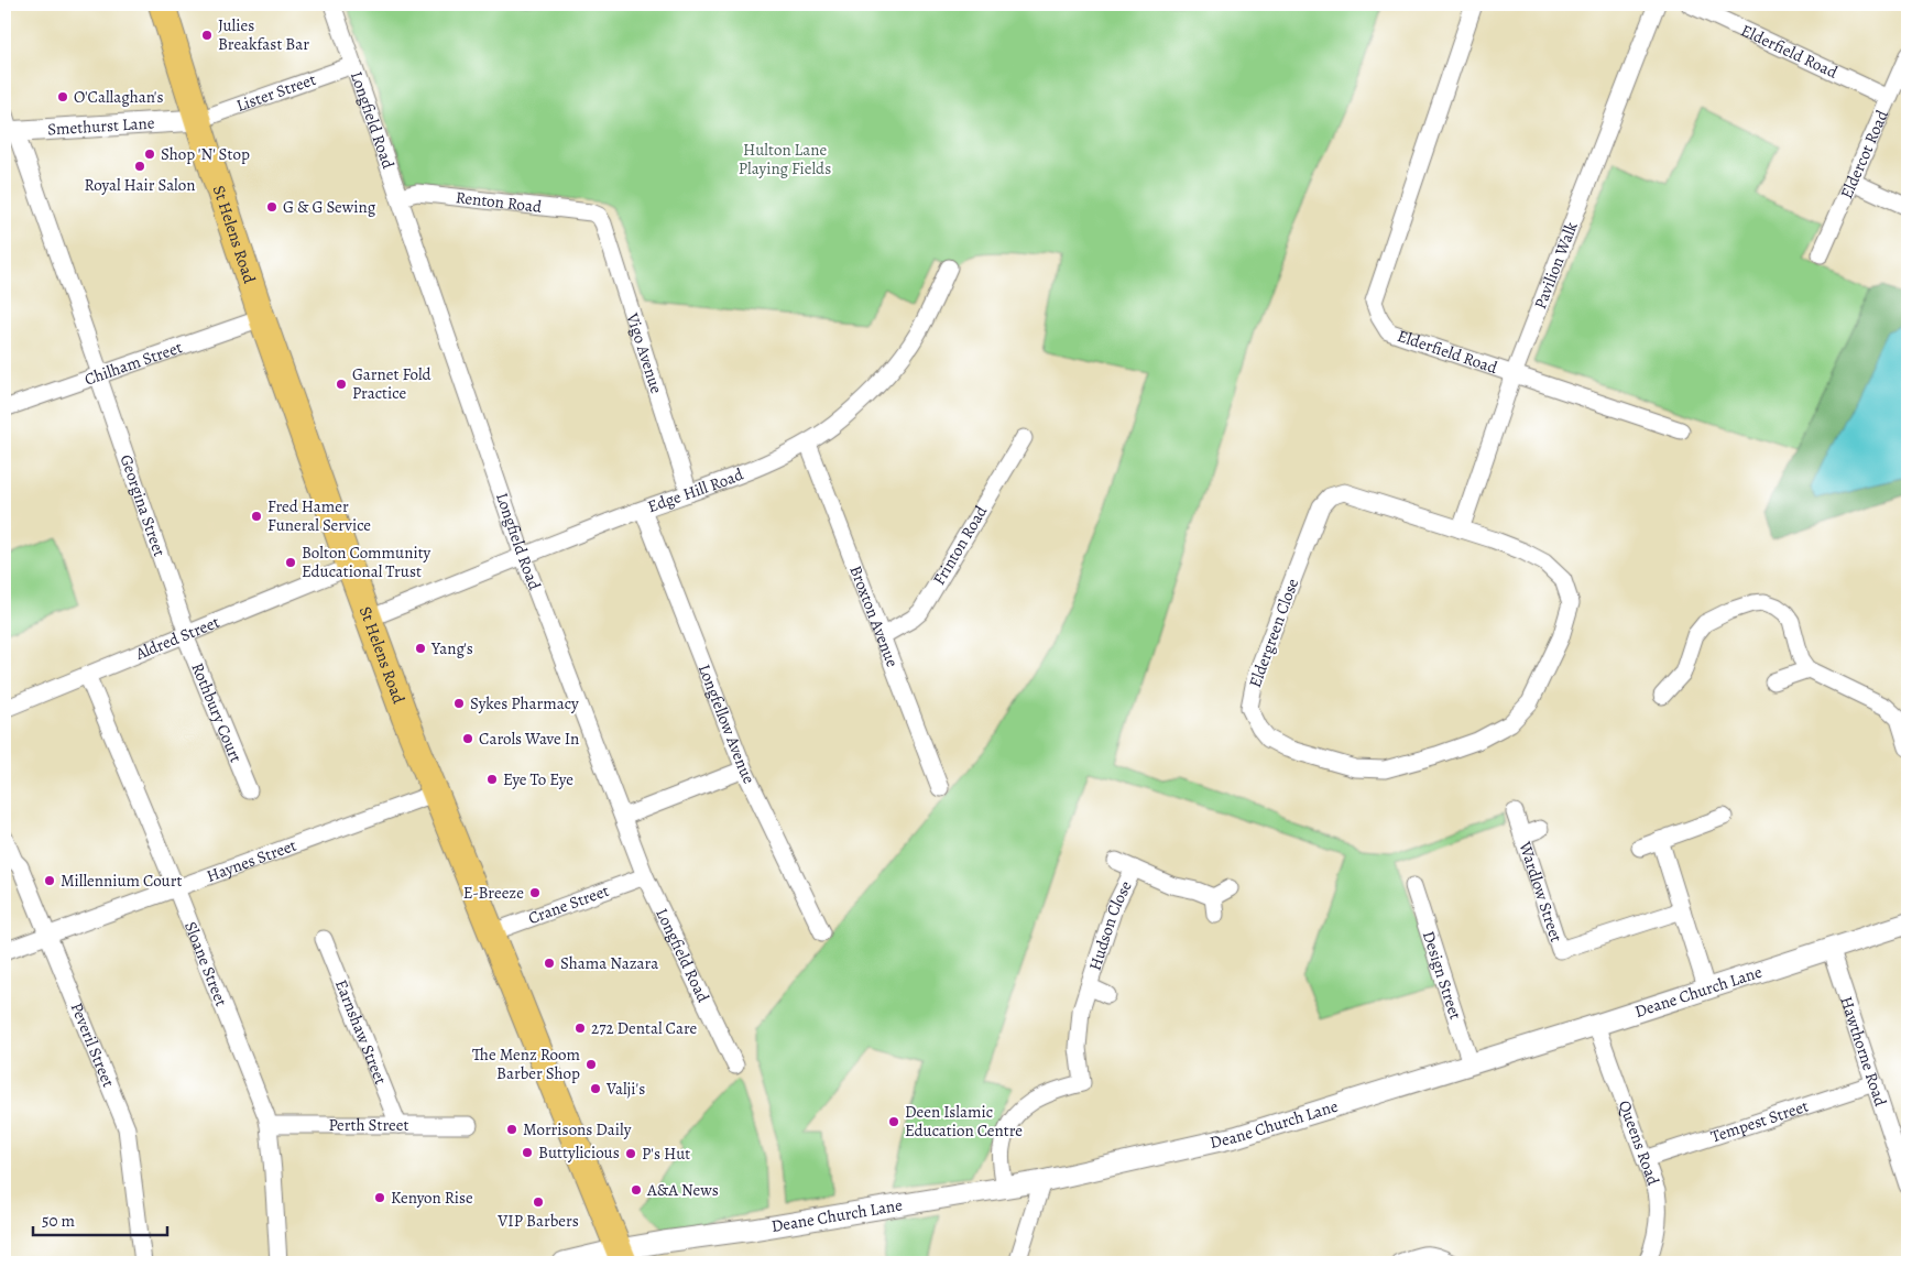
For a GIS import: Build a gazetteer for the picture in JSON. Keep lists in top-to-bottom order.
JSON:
{
  "streets": {
    "main road": ["St Helens Road"],
    "street": [
      "Elderfield Road",
      "Lister Street",
      "Longfield Road",
      "Smethurst Lane",
      "Eldercot Road",
      "Renton Road",
      "Pavilion Walk",
      "Vigo Avenue",
      "Chilham Street",
      "Edge Hill Road",
      "Georgina Street",
      "Frinton Road",
      "Broxton Avenue",
      "Eldergreen Close",
      "Aldred Street",
      "Rothbury Court",
      "Longfellow Avenue",
      "Haynes Street",
      "Wardlow Street",
      "Crane Street",
      "Hudson Close",
      "Sloane Street",
      "Design Street",
      "Deane Church Lane",
      "Earnshaw Street",
      "Peveril Street",
      "Hawthorne Road",
      "Tempest Street",
      "Perth Street",
      "Queens Road"
    ]
  },
  "crossings": [
    ["Elderfield Road", "Eldercot Road"],
    ["Elderfield Road", "Pavilion Walk"],
    ["Lister Street", "Longfield Road"],
    ["Lister Street", "Smethurst Lane"],
    ["Lister Street", "St Helens Road"],
    ["Longfield Road", "Renton Road"],
    ["Longfield Road", "Edge Hill Road"],
    ["Longfield Road", "Crane Street"],
    ["Smethurst Lane", "St Helens Road"],
    ["Smethurst Lane", "Georgina Street"],
    ["Renton Road", "Vigo Avenue"],
    ["St Helens Road", "Chilham Street"],
    ["St Helens Road", "Edge Hill Road"],
    ["St Helens Road", "Aldred Street"],
    ["St Helens Road", "Haynes Street"],
    ["St Helens Road", "Crane Street"],
    ["St Helens Road", "Deane Church Lane"],
    ["Pavilion Walk", "Eldergreen Close"],
    ["Vigo Avenue", "Edge Hill Road"],
    ["Chilham Street", "Georgina Street"],
    ["Edge Hill Road", "Broxton Avenue"],
    ["Edge Hill Road", "Longfellow Avenue"],
    ["Georgina Street", "Aldred Street"],
    ["Georgina Street", "Rothbury Court"],
    ["Frinton Road", "Broxton Avenue"],
    ["Aldred Street", "Rothbury Court"],
    ["Aldred Street", "Sloane Street"],
    ["Haynes Street", "Sloane Street"],
    ["Haynes Street", "Peveril Street"],
    ["Hudson Close", "Deane Church Lane"],
    ["Sloane Street", "Perth Street"],
    ["Design Street", "Deane Church Lane"],
    ["Deane Church Lane", "Hawthorne Road"],
    ["Deane Church Lane", "Queens Road"],
    ["Earnshaw Street", "Perth Street"],
    ["Hawthorne Road", "Tempest Street"],
    ["Tempest Street", "Queens Road"]
  ],
  "parks": ["Hulton Lane Playing Fields"],
  "places": [
    "Julies Breakfast Bar",
    "O'Callaghan's",
    "Shop 'N' Stop",
    "Royal Hair Salon",
    "G & G Sewing",
    "Garnet Fold Practice",
    "Fred Hamer Funeral Service",
    "Bolton Community Educational Trust",
    "Yang's",
    "Sykes Pharmacy",
    "Carols Wave In",
    "Eye To Eye",
    "Millennium Court",
    "E-Breeze",
    "Shama Nazara",
    "272 Dental Care",
    "The Menz Room Barber Shop",
    "Valji's",
    "Deen Islamic Education Centre",
    "Morrisons Daily",
    "Buttylicious",
    "P's Hut",
    "A&A News",
    "Kenyon Rise",
    "VIP Barbers"
  ],
  "scale_bar": "50 m"
}
